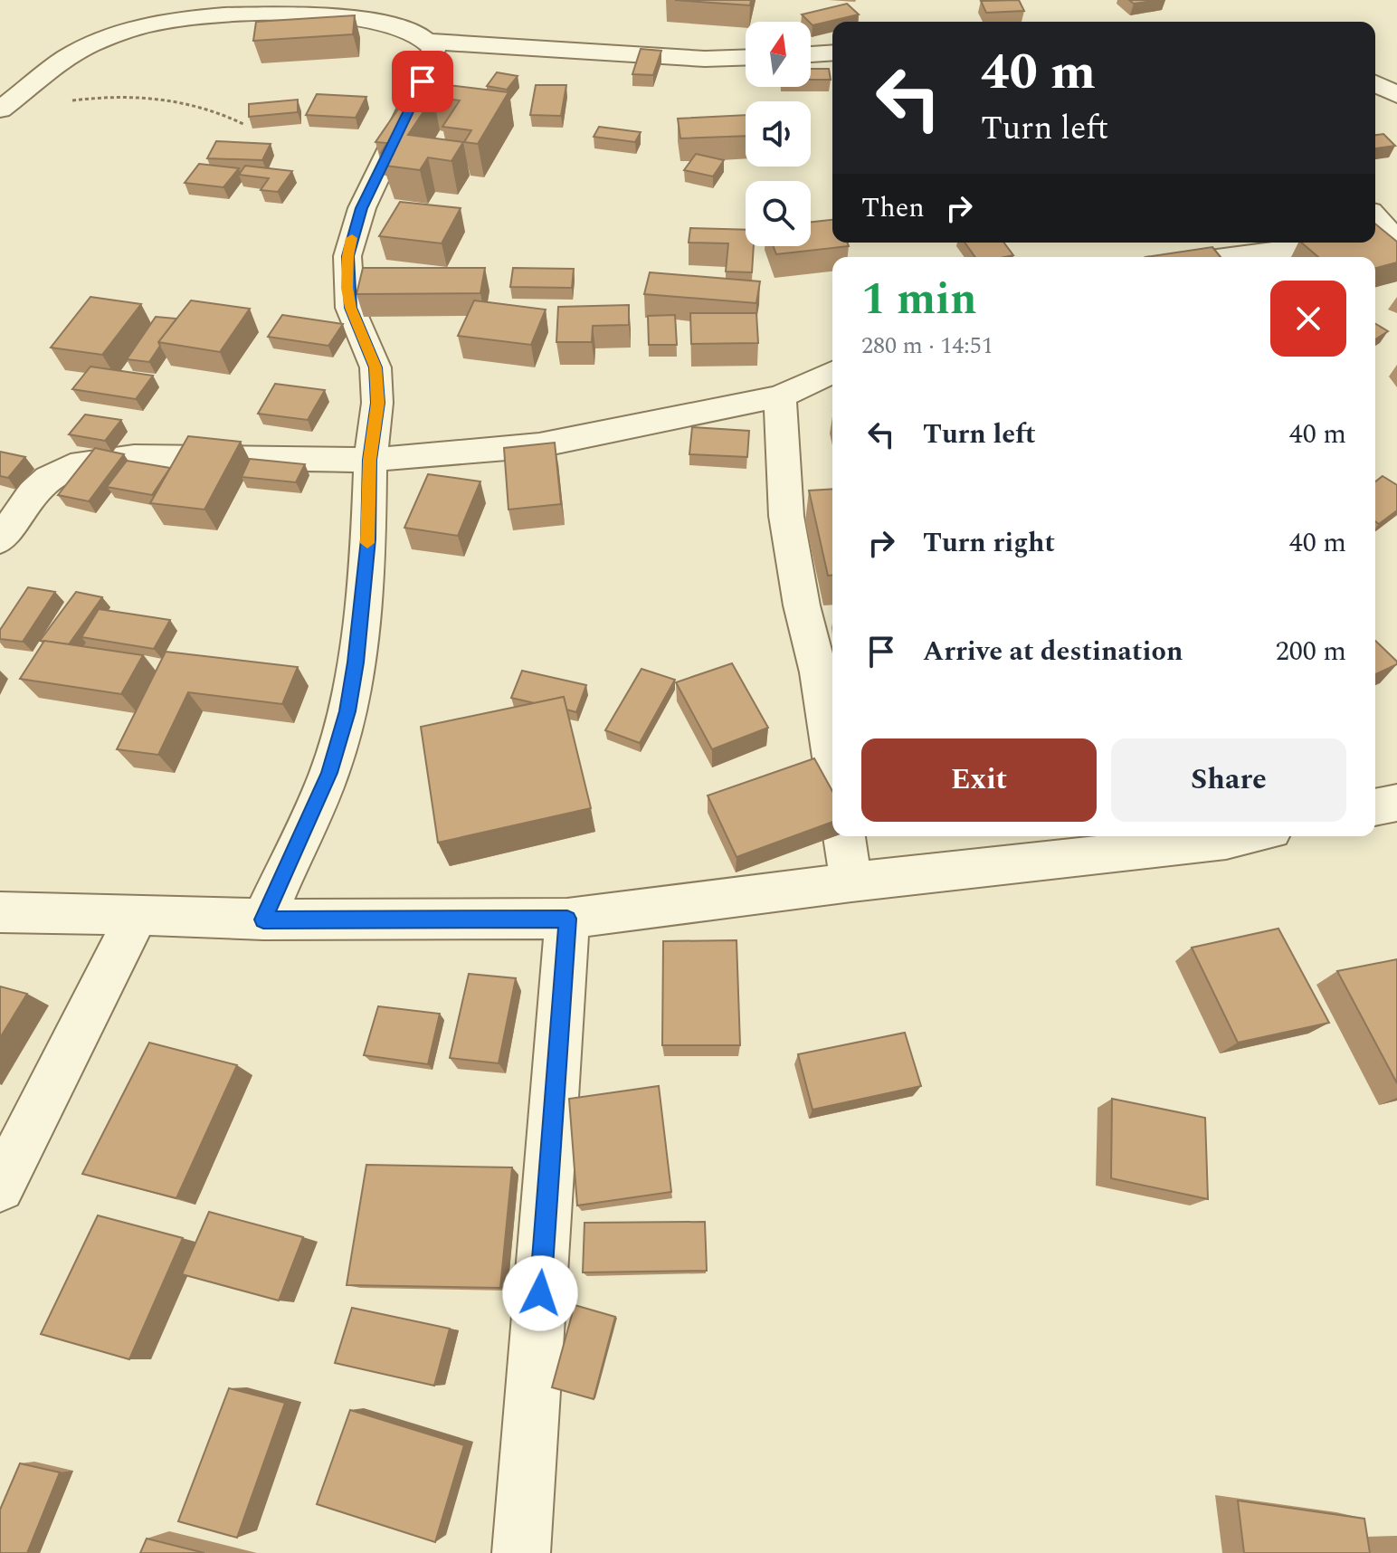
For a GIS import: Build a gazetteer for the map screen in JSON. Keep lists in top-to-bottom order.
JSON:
{
  "north": "top",
  "page": {
    "turn": ["40 m", "Turn left"],
    "then": "Then",
    "heading": ["1 min", "280 m · 14:51"],
    "list": [
      {
        "name": "Turn left",
        "value": "40 m"
      },
      {
        "name": "Turn right",
        "value": "40 m"
      },
      {
        "name": "Arrive at destination",
        "value": "200 m"
      }
    ],
    "buttons": ["Exit", "Share"]
  }
}
